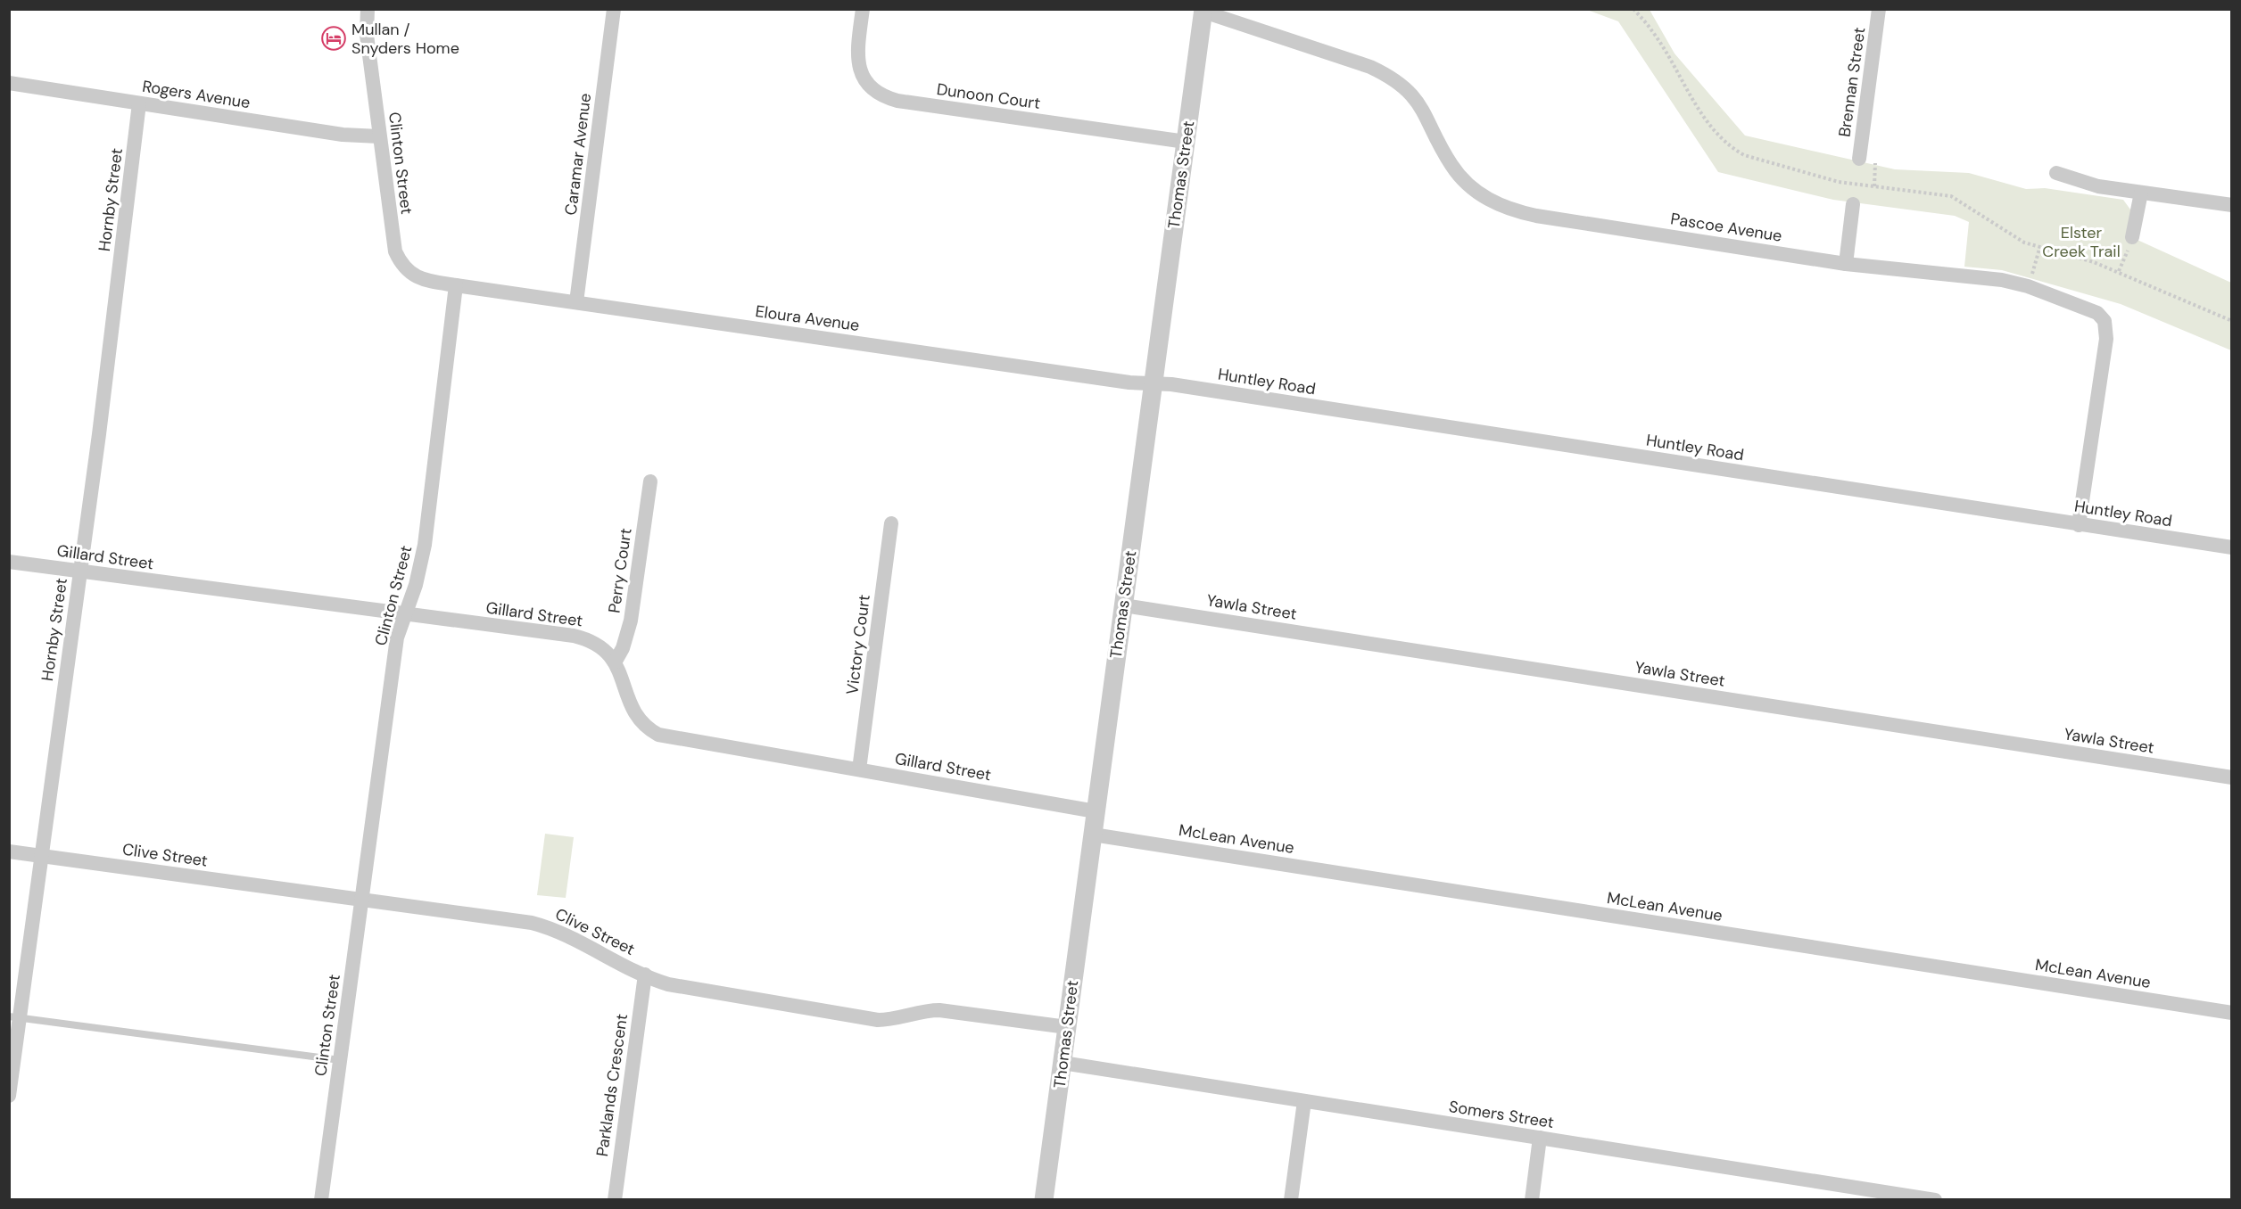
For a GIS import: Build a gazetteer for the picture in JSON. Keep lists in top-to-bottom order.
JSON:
{
  "streets": {
    "street": [
      "Brennan Street",
      "Rogers Avenue",
      "Dunoon Court",
      "Caramar Avenue",
      "Clinton Street",
      "Thomas Street",
      "Hornby Street",
      "Pascoe Avenue",
      "Eloura Avenue",
      "Huntley Road",
      "Gillard Street",
      "Perry Court",
      "Yawla Street",
      "Victory Court",
      "McLean Avenue",
      "Clive Street",
      "Parklands Crescent",
      "Somers Street"
    ]
  },
  "crossings": [
    ["Rogers Avenue", "Clinton Street"],
    ["Rogers Avenue", "Hornby Street"],
    ["Dunoon Court", "Thomas Street"],
    ["Caramar Avenue", "Eloura Avenue"],
    ["Clinton Street", "Eloura Avenue"],
    ["Clinton Street", "Gillard Street"],
    ["Clinton Street", "Clive Street"],
    ["Thomas Street", "Pascoe Avenue"],
    ["Thomas Street", "Eloura Avenue"],
    ["Thomas Street", "Huntley Road"],
    ["Thomas Street", "Gillard Street"],
    ["Thomas Street", "Yawla Street"],
    ["Thomas Street", "McLean Avenue"],
    ["Thomas Street", "Clive Street"],
    ["Thomas Street", "Somers Street"],
    ["Hornby Street", "Gillard Street"],
    ["Hornby Street", "Clive Street"],
    ["Pascoe Avenue", "Huntley Road"],
    ["Eloura Avenue", "Huntley Road"],
    ["Gillard Street", "Perry Court"],
    ["Gillard Street", "Victory Court"],
    ["Clive Street", "Parklands Crescent"]
  ],
  "parks": ["Elster Creek Trail"],
  "places": {
    "hotel": ["Mullan / Snyders Home"]
  }
}
